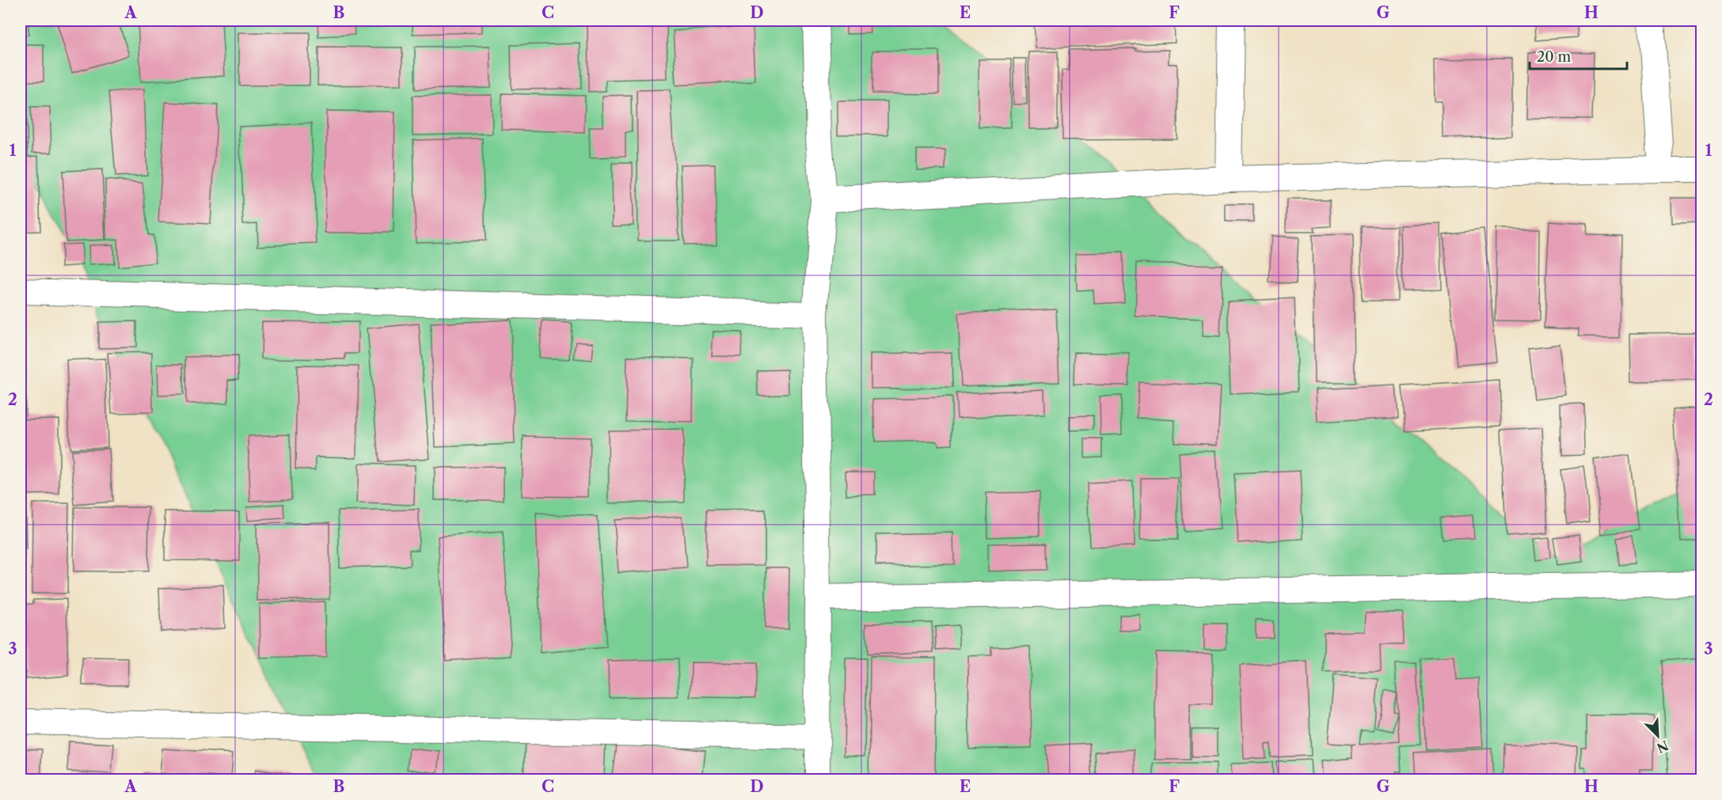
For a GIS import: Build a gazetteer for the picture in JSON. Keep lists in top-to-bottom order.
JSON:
{
  "scale_bar": "20 m",
  "north": "bottom right",
  "grid": {
    "columns": [
      "A",
      "B",
      "C",
      "D",
      "E",
      "F",
      "G",
      "H"
    ],
    "rows": ["1", "2", "3"]
  }
}
